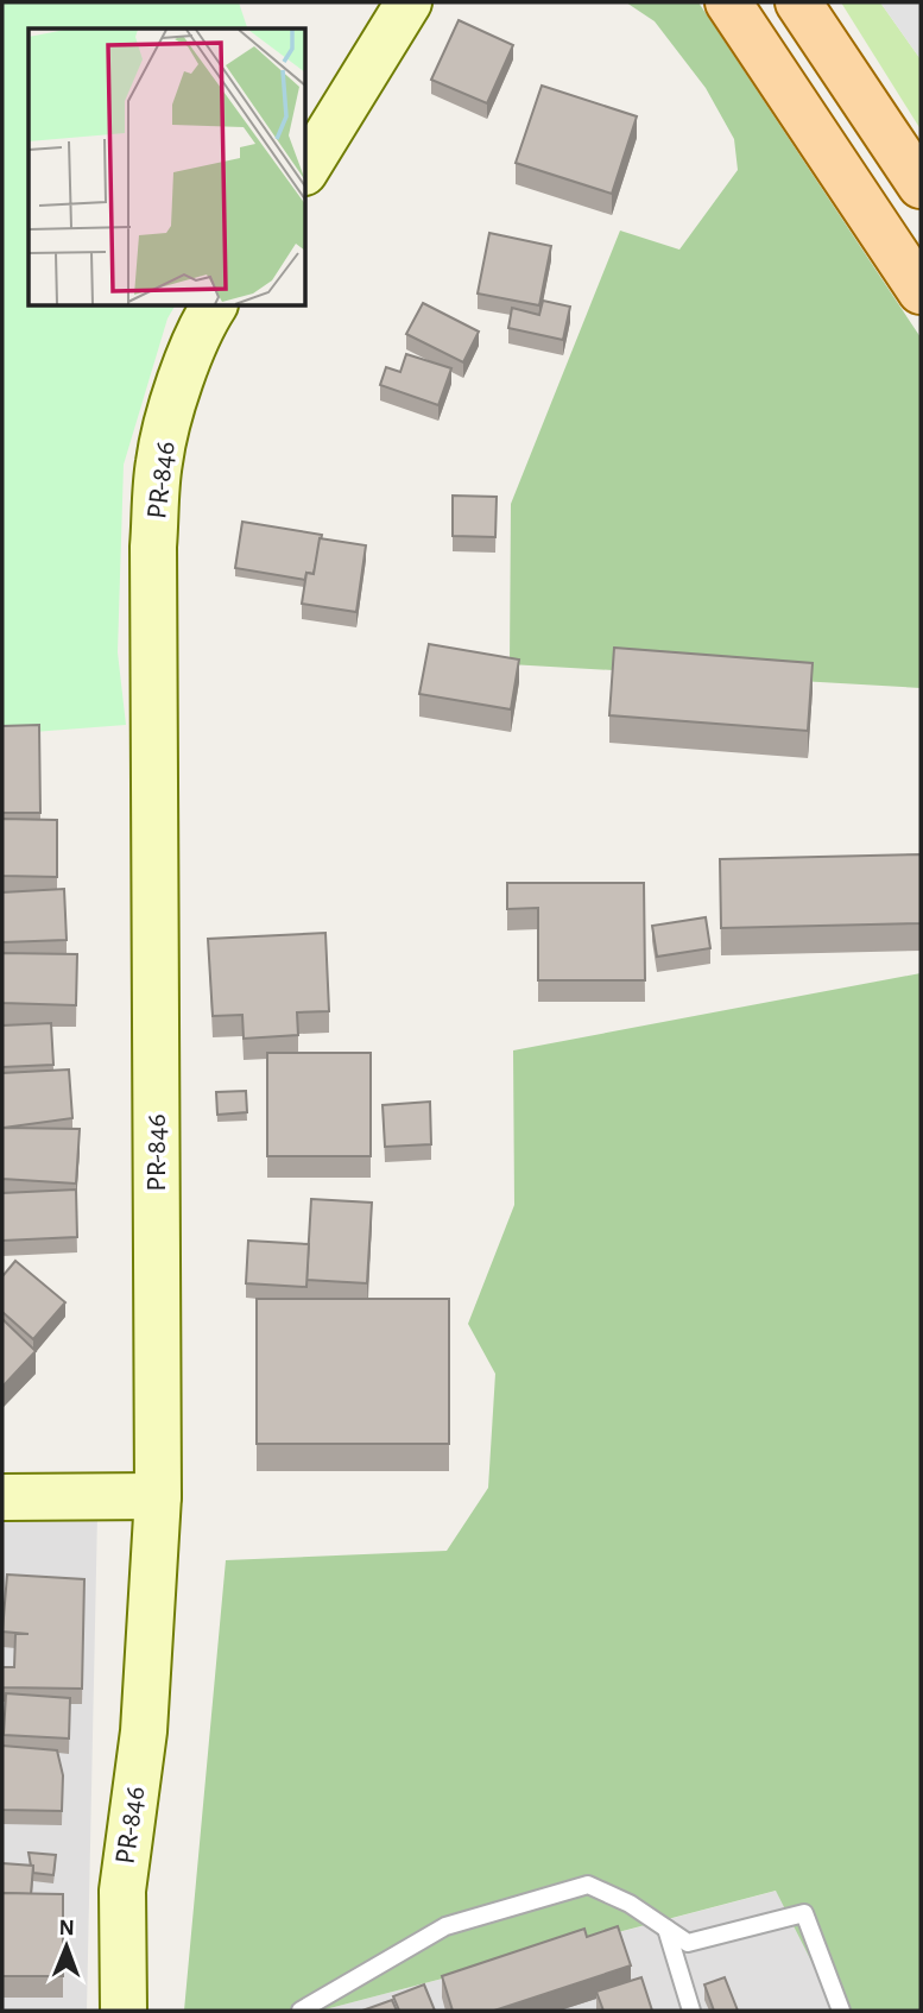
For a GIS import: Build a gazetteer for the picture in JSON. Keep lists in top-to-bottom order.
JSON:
{
  "streets": {
    "street": ["PR-846"]
  },
  "north": "top"
}
